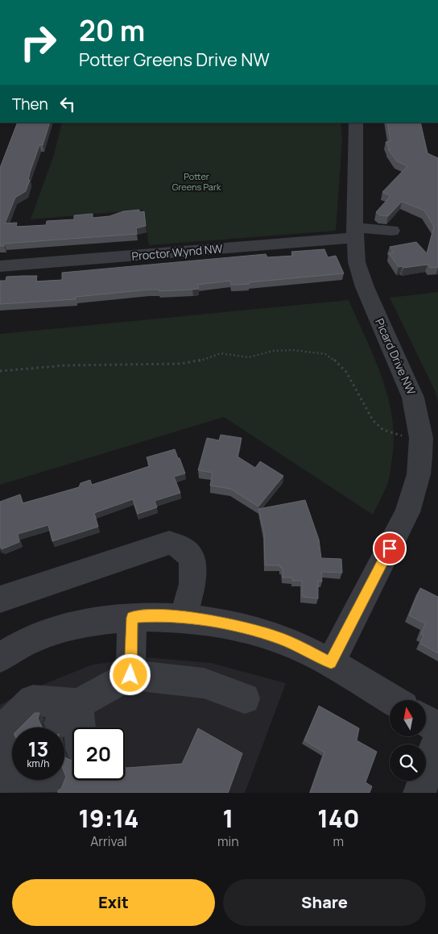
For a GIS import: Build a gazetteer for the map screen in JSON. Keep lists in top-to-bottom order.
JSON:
{
  "streets": {
    "street": ["Proctor Wynd NW", "Picard Drive NW"]
  },
  "crossings": [
    ["Proctor Wynd NW", "Picard Drive NW"]
  ],
  "parks": ["Potter Greens Park"],
  "north": "top",
  "page": {
    "turn": ["20 m", "Potter Greens Drive NW"],
    "then": "Then",
    "speed": "13 km/h",
    "limit": "20",
    "eta": [
      "19:14",
      "Arrival",
      "1",
      "min",
      "140",
      "m"
    ],
    "buttons": ["Exit", "Share"]
  }
}
